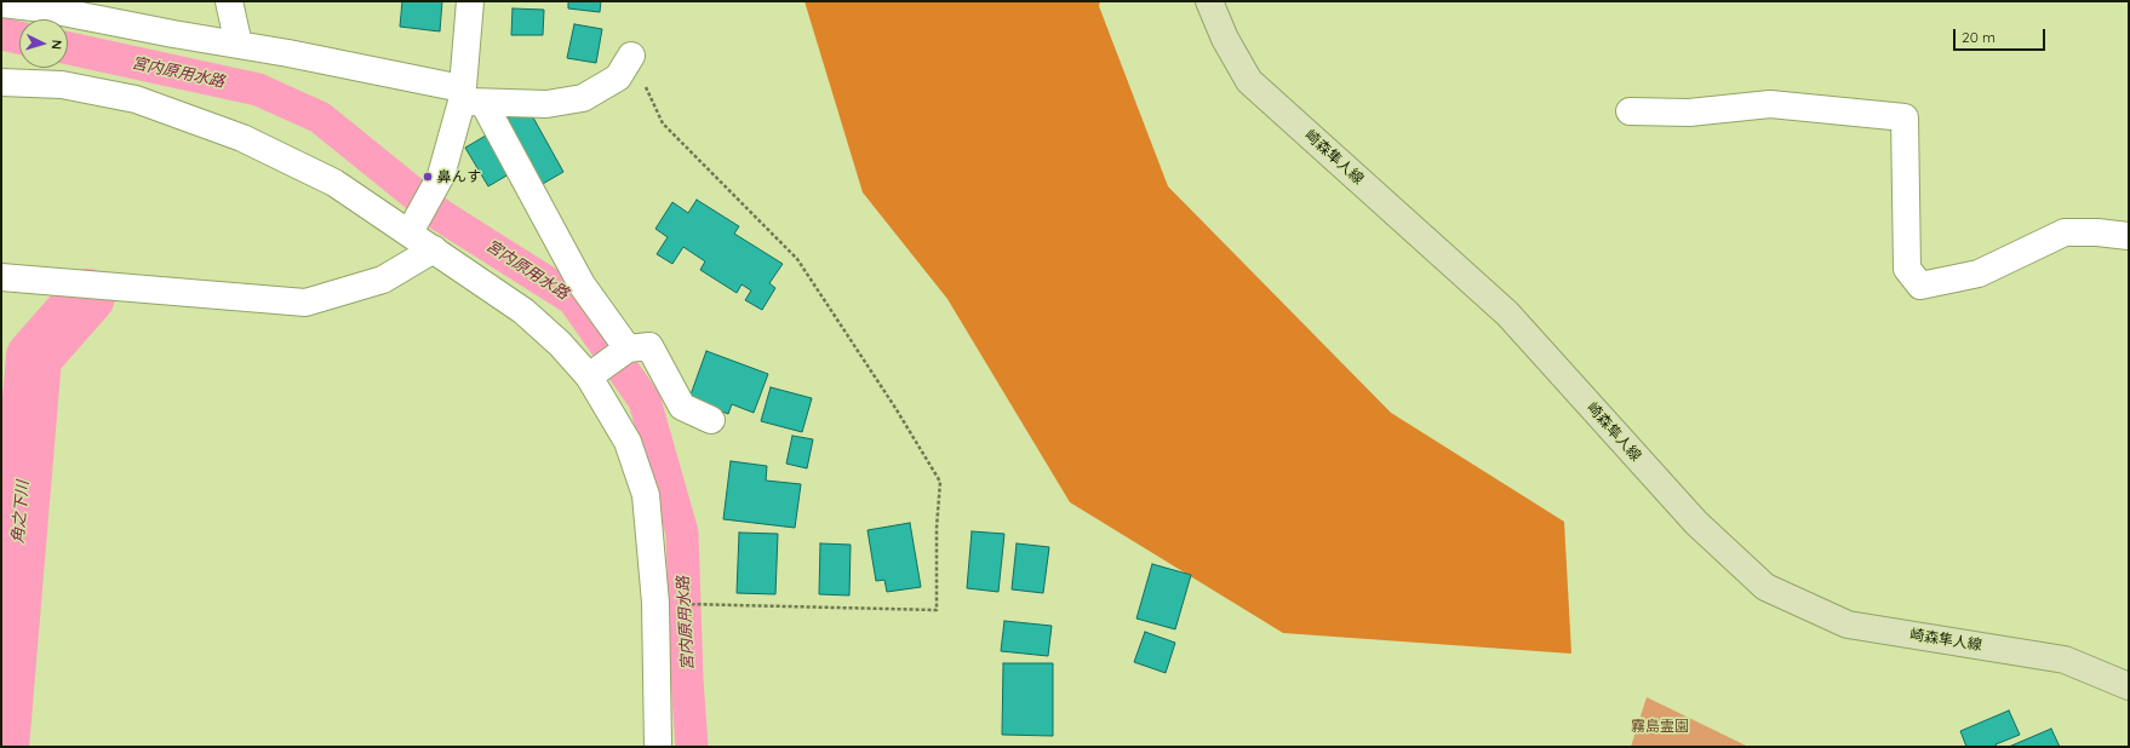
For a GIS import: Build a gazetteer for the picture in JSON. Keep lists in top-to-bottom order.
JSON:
{
  "streets": {
    "main road": ["崎森隼人線"]
  },
  "water": ["宮内原用水路", "角之下川"],
  "parks": ["霧島霊園"],
  "places": ["鼻んす"],
  "scale_bar": "20 m",
  "north": "right"
}
